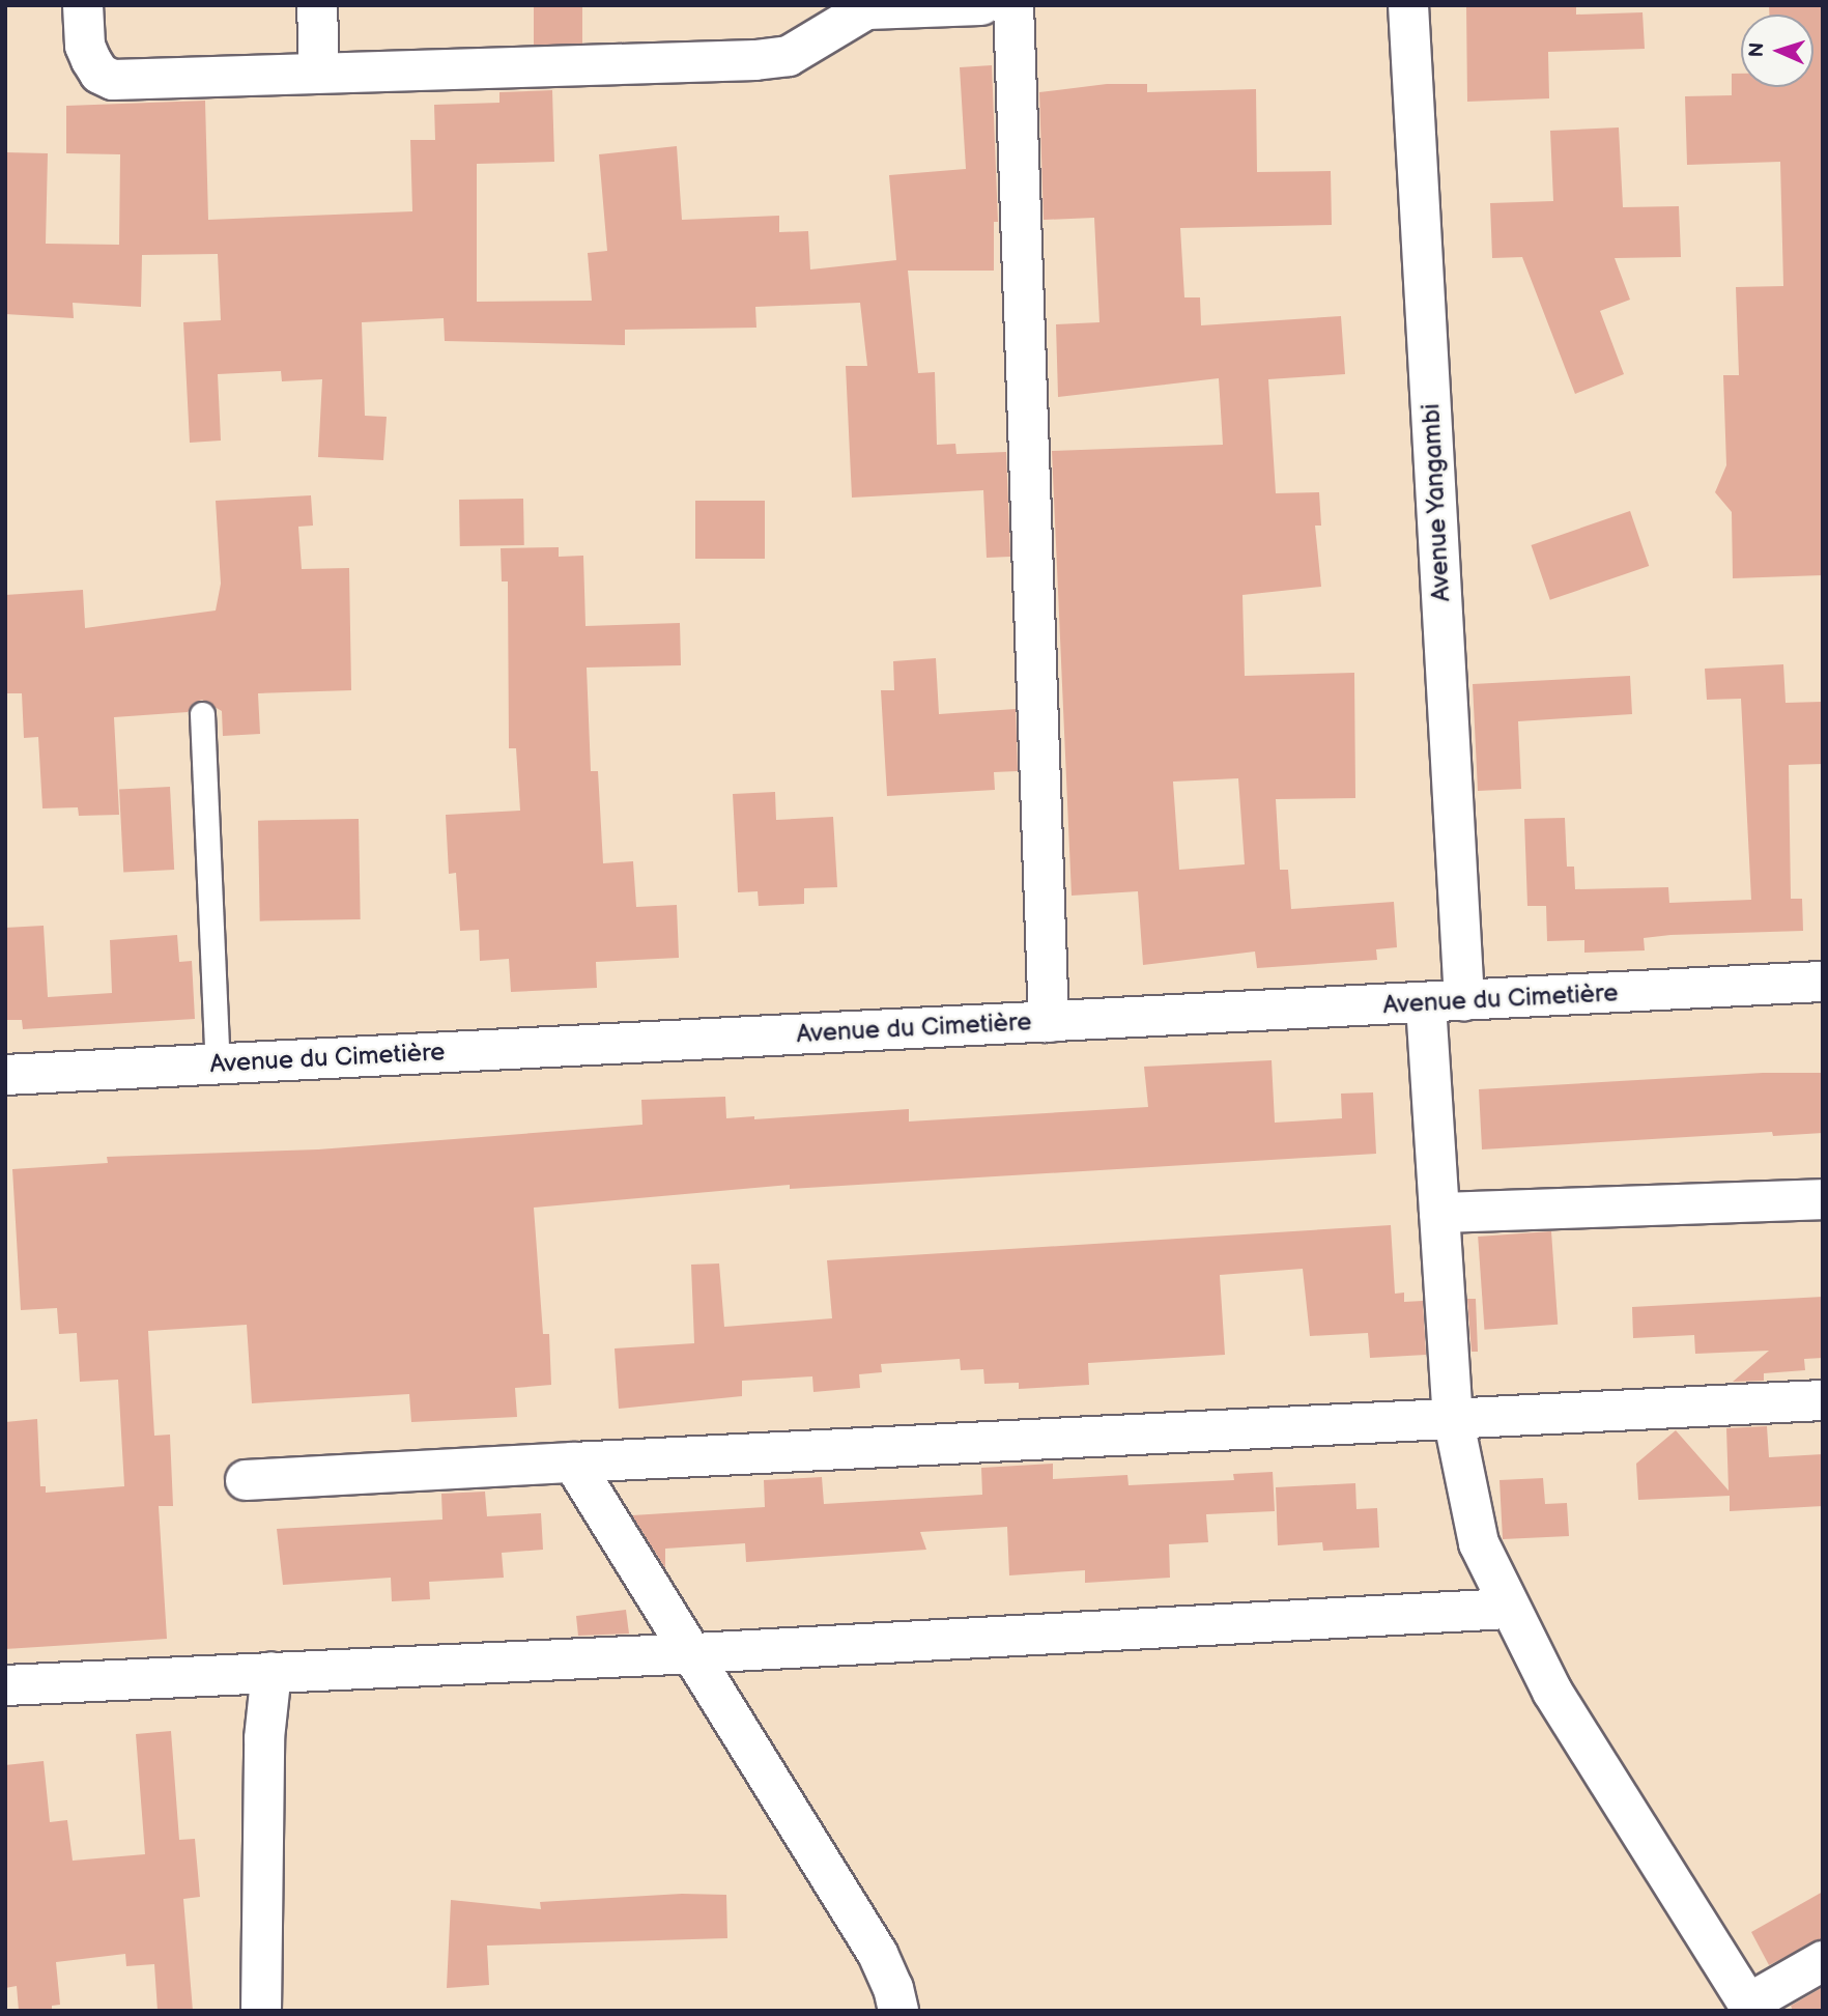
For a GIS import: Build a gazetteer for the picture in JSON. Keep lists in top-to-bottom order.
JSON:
{
  "streets": {
    "street": ["Avenue Yangambi", "Avenue du Cimetière"]
  },
  "crossings": [
    ["Avenue Yangambi", "Avenue du Cimetière"]
  ],
  "north": "left"
}
